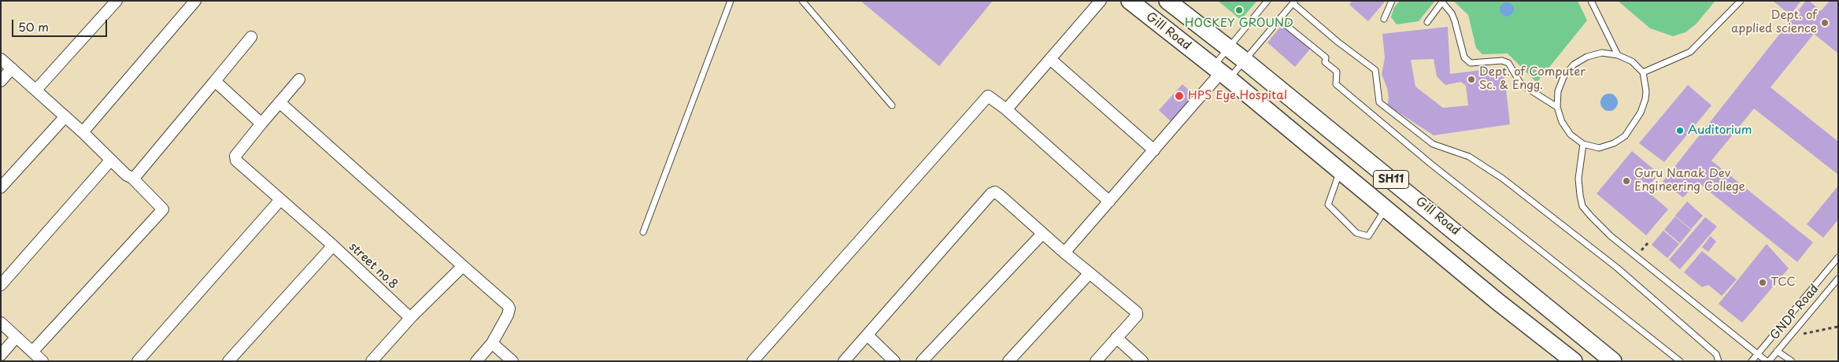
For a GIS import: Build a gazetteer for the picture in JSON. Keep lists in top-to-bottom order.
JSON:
{
  "streets": {
    "main road": ["Gill Road", "SH11"],
    "street": ["street no.8"],
    "lane": ["GNDP Road"]
  },
  "places": [
    "HOCKEY GROUND",
    "Dept. of applied science",
    "Dept. of Computer Sc. & Engg.",
    "HPS Eye Hospital",
    "Auditorium",
    "Guru Nanak Dev Engineering College",
    "TCC"
  ],
  "scale_bar": "50 m"
}
